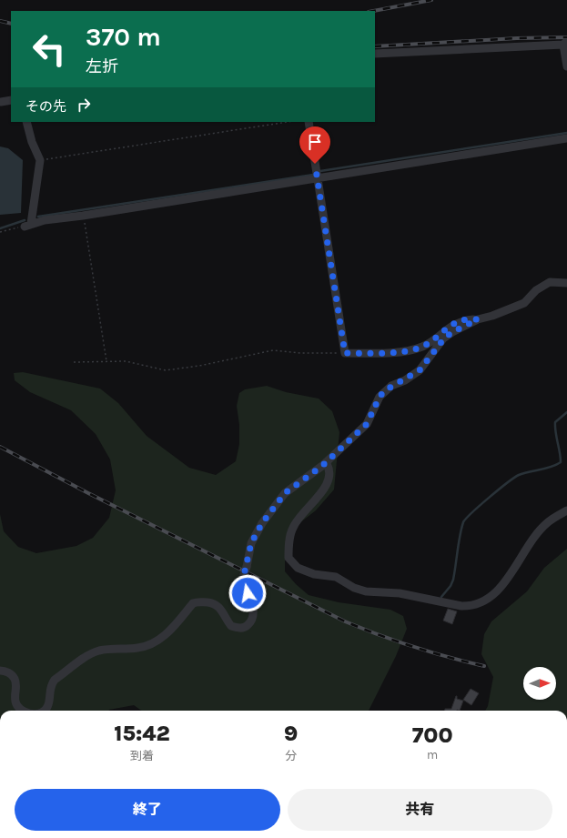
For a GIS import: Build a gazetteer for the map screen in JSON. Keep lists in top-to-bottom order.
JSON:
{
  "north": "right",
  "page": {
    "turn": ["370 m", "左折"],
    "then": "その先",
    "eta": [
      "15:42",
      "到着",
      "9",
      "分",
      "700",
      "m"
    ],
    "buttons": ["終了", "共有"]
  }
}
